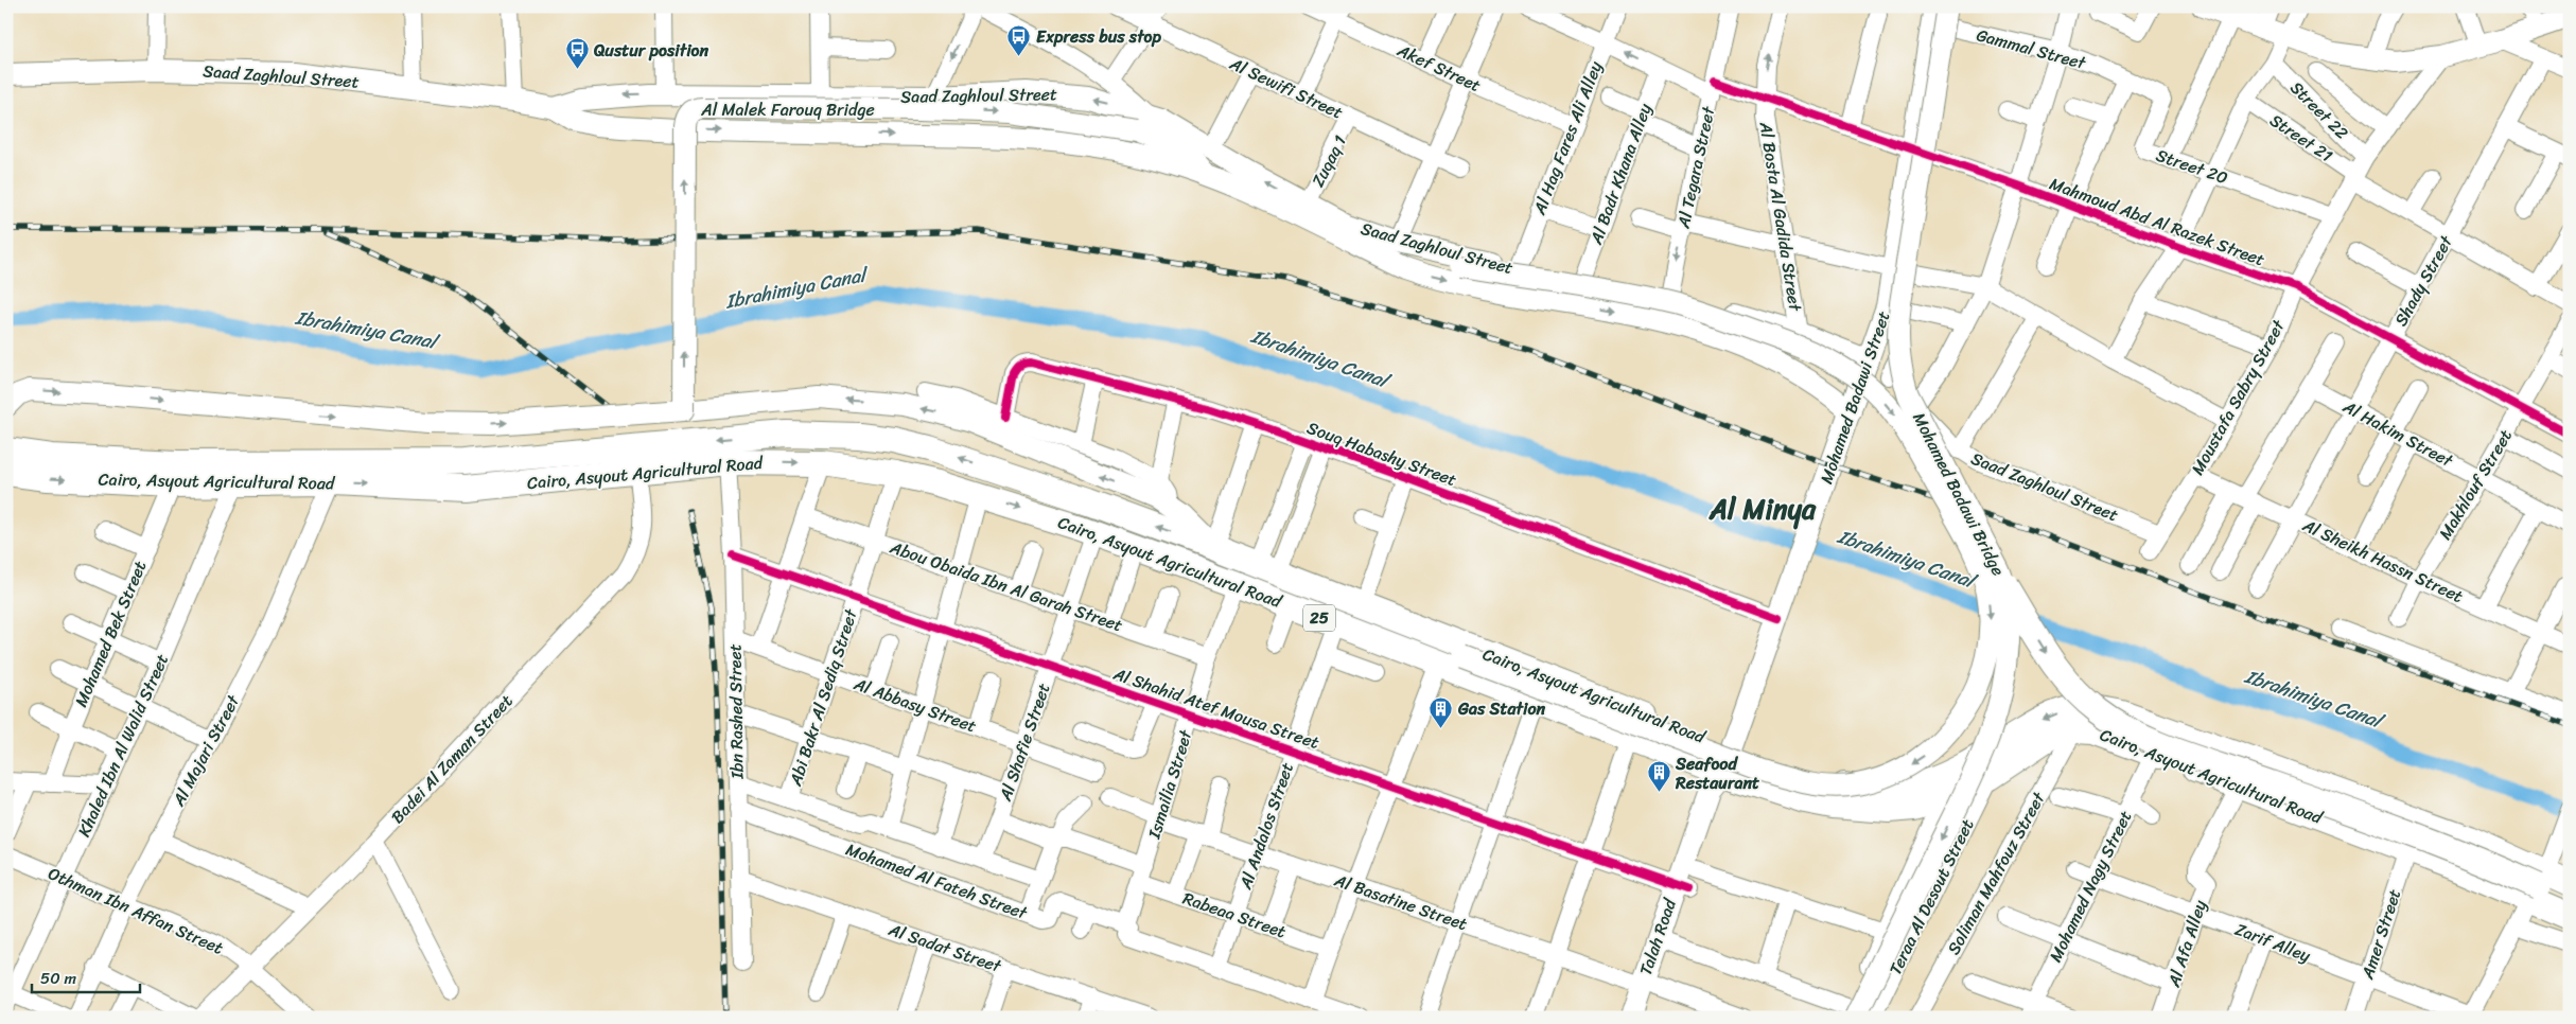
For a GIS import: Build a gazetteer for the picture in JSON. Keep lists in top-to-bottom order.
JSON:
{
  "streets": {
    "highway": ["Cairo, Asyout Agricultural Road", "25"],
    "main road": [
      "Saad Zaghloul Street",
      "Al Malek Farouq Bridge",
      "Mohamed Badawi Street",
      "Mohamed Badawi Bridge",
      "Talah Road"
    ],
    "street": [
      "Gammal Street",
      "Akef Street",
      "Al Sewifi Street",
      "Street 22",
      "Al Hag Fares Ali Alley",
      "Street 21",
      "Zuqaq 1",
      "Street 20",
      "Al Tegara Street",
      "Al Badr Khana Alley",
      "Al Bosta Al Gadida Street",
      "Mahmoud Abd Al Razek Street",
      "Shady Street",
      "Moustafa Sabry Street",
      "Al Hakim Street",
      "Souq Habashy Street",
      "Makhlouf Street",
      "Al Sheikh Hassn Street",
      "Abou Obaida Ibn Al Garah Street",
      "Mohamed Bek Street",
      "Abi Bakr Al Sediq Street",
      "Al Abbasy Street",
      "Al Shahid Atef Mousa Street",
      "Ibn Rashed Street",
      "Al Shafie Street",
      "Khaled Ibn Al Walid Street",
      "Al Majari Street",
      "Badei Al Zaman Street",
      "Ismailia Street",
      "Al Andalos Street",
      "Soliman Mahfouz Street",
      "Mohamed Al Fateh Street",
      "Mohamed Nagy Street",
      "Teraa Al Desout Street",
      "Al Basatine Street",
      "Othman Ibn Affan Street",
      "Rabeaa Street",
      "Amer Street",
      "Zarif Alley",
      "Al Afa Alley",
      "Al Sadat Street"
    ]
  },
  "crossings": [
    ["Gammal Street", "Street 20"],
    ["Gammal Street", "Mohamed Badawi Street"],
    ["Akef Street", "Al Hag Fares Ali Alley"],
    ["Saad Zaghloul Street", "Al Malek Farouq Bridge"],
    ["Saad Zaghloul Street", "Al Hag Fares Ali Alley"],
    ["Saad Zaghloul Street", "Zuqaq 1"],
    ["Saad Zaghloul Street", "Al Tegara Street"],
    ["Saad Zaghloul Street", "Al Badr Khana Alley"],
    ["Saad Zaghloul Street", "Al Bosta Al Gadida Street"],
    ["Saad Zaghloul Street", "Mohamed Badawi Street"],
    ["Saad Zaghloul Street", "Moustafa Sabry Street"],
    ["Saad Zaghloul Street", "Cairo, Asyout Agricultural Road"],
    ["Al Sewifi Street", "Zuqaq 1"],
    ["Al Malek Farouq Bridge", "Cairo, Asyout Agricultural Road"],
    ["Street 22", "Moustafa Sabry Street"],
    ["Al Hag Fares Ali Alley", "Mahmoud Abd Al Razek Street"],
    ["Street 21", "Shady Street"],
    ["Street 21", "Moustafa Sabry Street"],
    ["Street 20", "Moustafa Sabry Street"],
    ["Al Tegara Street", "Mahmoud Abd Al Razek Street"],
    ["Al Badr Khana Alley", "Mahmoud Abd Al Razek Street"],
    ["Al Bosta Al Gadida Street", "Mahmoud Abd Al Razek Street"],
    ["Mahmoud Abd Al Razek Street", "Shady Street"],
    ["Mahmoud Abd Al Razek Street", "Mohamed Badawi Street"],
    ["Mahmoud Abd Al Razek Street", "Moustafa Sabry Street"],
    ["Mahmoud Abd Al Razek Street", "Makhlouf Street"],
    ["Shady Street", "Al Hakim Street"],
    ["Shady Street", "Al Sheikh Hassn Street"],
    ["Mohamed Badawi Street", "Souq Habashy Street"],
    ["Mohamed Badawi Street", "Cairo, Asyout Agricultural Road"],
    ["Mohamed Badawi Street", "Talah Road"],
    ["Moustafa Sabry Street", "Al Sheikh Hassn Street"],
    ["Al Hakim Street", "Makhlouf Street"],
    ["Cairo, Asyout Agricultural Road", "Mohamed Bek Street"],
    ["Cairo, Asyout Agricultural Road", "Abi Bakr Al Sediq Street"],
    ["Cairo, Asyout Agricultural Road", "Ibn Rashed Street"],
    ["Cairo, Asyout Agricultural Road", "Al Shafie Street"],
    ["Cairo, Asyout Agricultural Road", "Khaled Ibn Al Walid Street"],
    ["Cairo, Asyout Agricultural Road", "Al Majari Street"],
    ["Cairo, Asyout Agricultural Road", "Badei Al Zaman Street"],
    ["Cairo, Asyout Agricultural Road", "Ismailia Street"],
    ["Cairo, Asyout Agricultural Road", "Al Andalos Street"],
    ["Cairo, Asyout Agricultural Road", "Soliman Mahfouz Street"],
    ["Cairo, Asyout Agricultural Road", "Mohamed Nagy Street"],
    ["Cairo, Asyout Agricultural Road", "Teraa Al Desout Street"],
    ["Cairo, Asyout Agricultural Road", "Amer Street"],
    ["Cairo, Asyout Agricultural Road", "Talah Road"],
    ["Cairo, Asyout Agricultural Road", "Al Afa Alley"],
    ["Makhlouf Street", "Al Sheikh Hassn Street"],
    ["Mohamed Badawi Bridge", "Teraa Al Desout Street"],
    ["Abou Obaida Ibn Al Garah Street", "Abi Bakr Al Sediq Street"],
    ["Abou Obaida Ibn Al Garah Street", "Al Shafie Street"],
    ["Abou Obaida Ibn Al Garah Street", "Ismailia Street"],
    ["Abi Bakr Al Sediq Street", "Al Abbasy Street"],
    ["Abi Bakr Al Sediq Street", "Al Shahid Atef Mousa Street"],
    ["Al Abbasy Street", "Ibn Rashed Street"],
    ["Al Abbasy Street", "Al Shafie Street"],
    ["Al Shahid Atef Mousa Street", "Ibn Rashed Street"],
    ["Al Shahid Atef Mousa Street", "Al Shafie Street"],
    ["Al Shahid Atef Mousa Street", "Ismailia Street"],
    ["Al Shahid Atef Mousa Street", "Al Andalos Street"],
    ["Al Shahid Atef Mousa Street", "Talah Road"],
    ["Ibn Rashed Street", "Mohamed Al Fateh Street"],
    ["Ibn Rashed Street", "Al Sadat Street"],
    ["Al Shafie Street", "Rabeaa Street"],
    ["Khaled Ibn Al Walid Street", "Othman Ibn Affan Street"],
    ["Al Majari Street", "Othman Ibn Affan Street"],
    ["Badei Al Zaman Street", "Othman Ibn Affan Street"],
    ["Ismailia Street", "Mohamed Al Fateh Street"],
    ["Ismailia Street", "Al Basatine Street"],
    ["Ismailia Street", "Rabeaa Street"],
    ["Al Andalos Street", "Al Basatine Street"],
    ["Al Andalos Street", "Rabeaa Street"],
    ["Mohamed Nagy Street", "Zarif Alley"],
    ["Al Basatine Street", "Talah Road"],
    ["Amer Street", "Zarif Alley"],
    ["Zarif Alley", "Al Afa Alley"]
  ],
  "one_way": ["Mohamed Badawi Bridge"],
  "districts": ["Al Minya"],
  "water": ["Ibrahimiya Canal"],
  "places": {
    "bus stop": ["Express bus stop", "Qustur position"],
    "building": ["Gas Station", "Seafood Restaurant"]
  },
  "scale_bar": "50 m"
}
